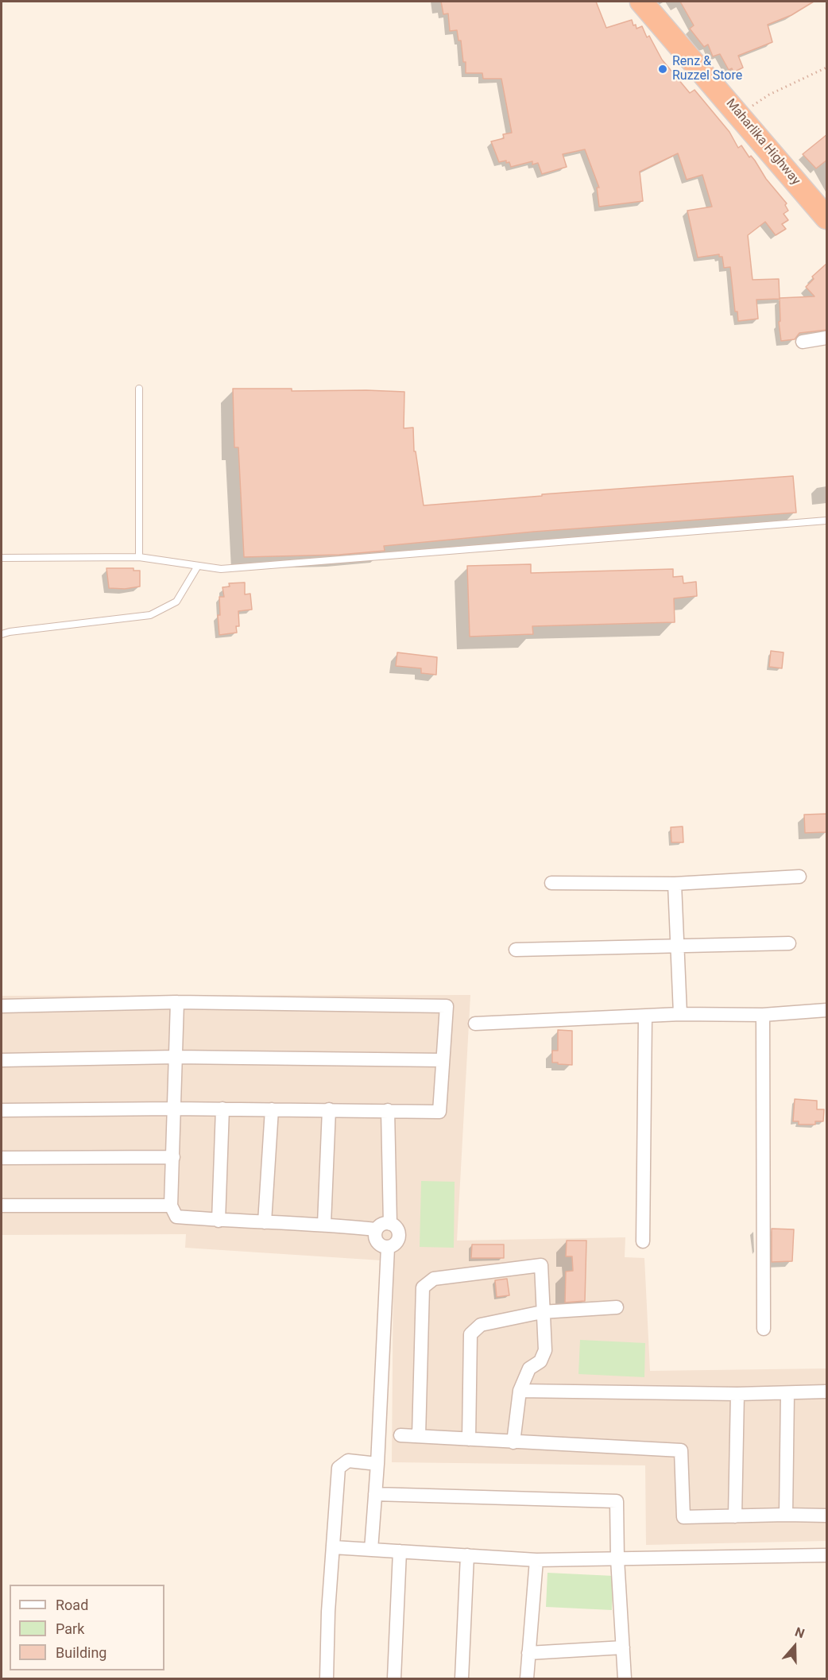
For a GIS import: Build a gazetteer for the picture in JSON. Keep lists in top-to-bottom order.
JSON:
{
  "streets": {
    "highway": ["Maharlika Highway"]
  },
  "places": ["Renz & Ruzzel Store"],
  "legend": ["Road", "Park", "Building"],
  "north": "top"
}
